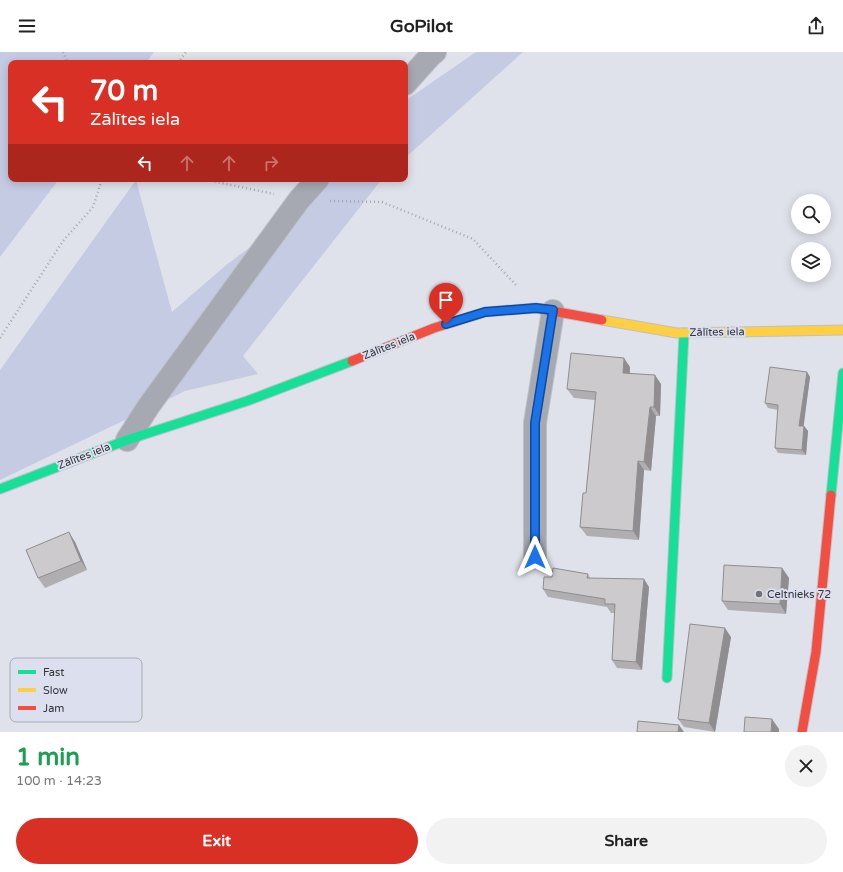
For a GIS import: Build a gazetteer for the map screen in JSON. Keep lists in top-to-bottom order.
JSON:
{
  "streets": {
    "street": ["Zālītes iela"]
  },
  "places": ["Celtnieks 72"],
  "legend": ["Fast", "Slow", "Jam"],
  "page": {
    "header": "GoPilot",
    "turn": ["70 m", "Zālītes iela"],
    "heading": ["1 min", "100 m · 14:23"],
    "buttons": ["Exit", "Share"]
  }
}
